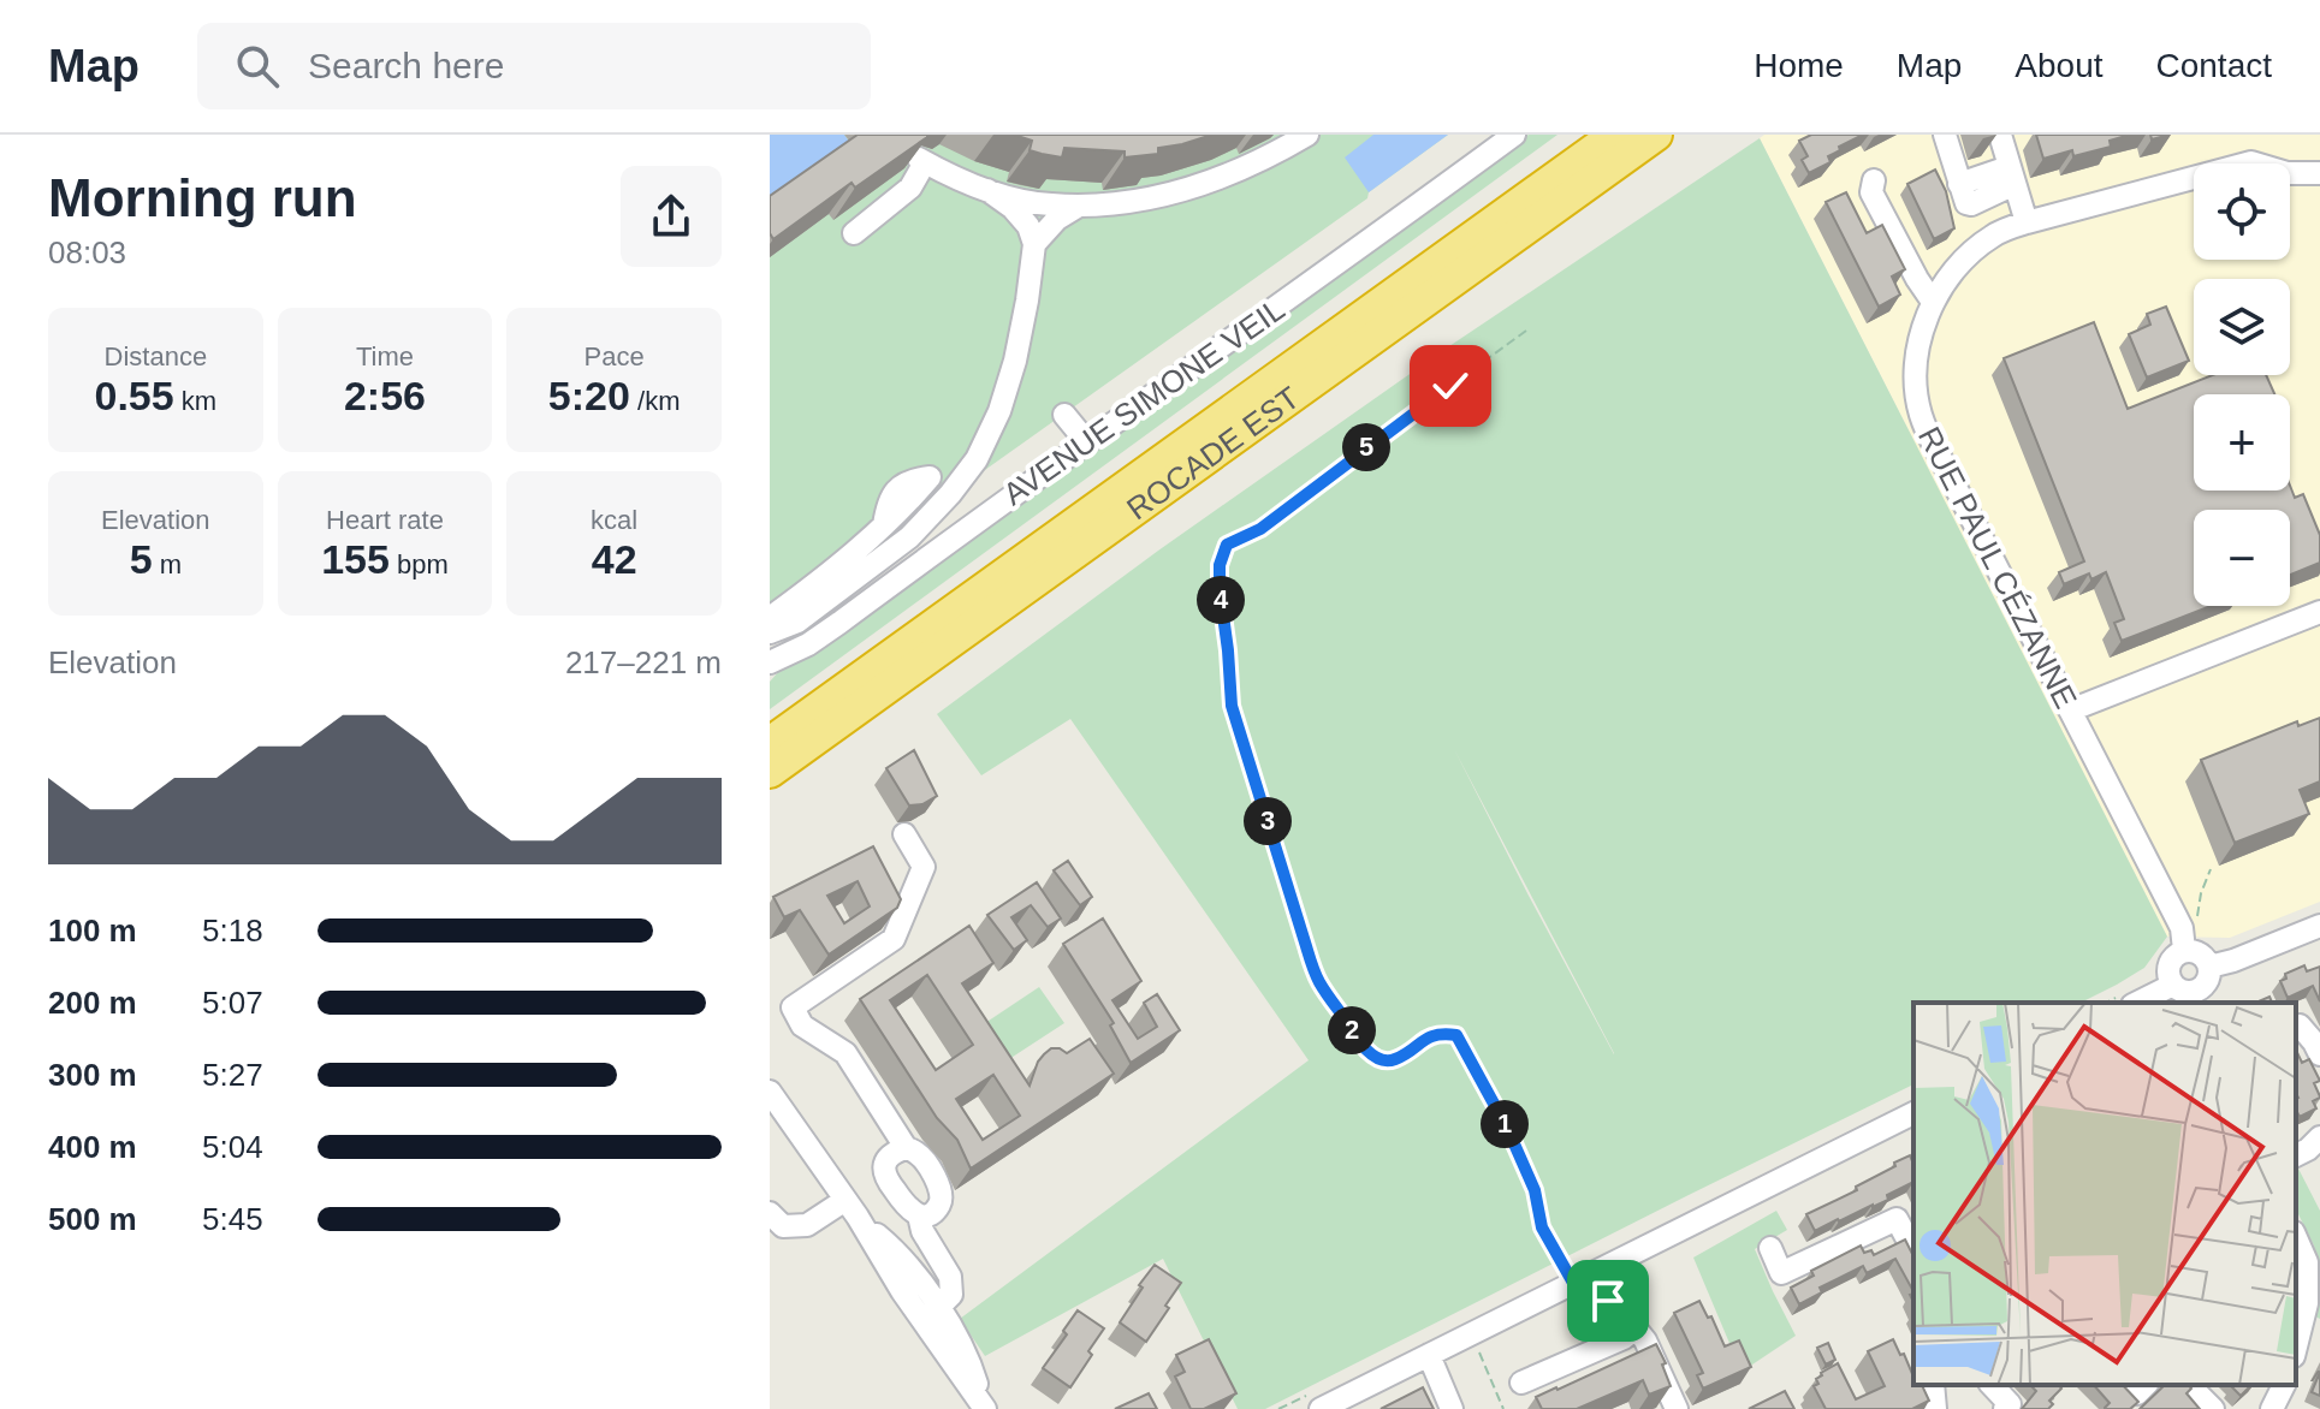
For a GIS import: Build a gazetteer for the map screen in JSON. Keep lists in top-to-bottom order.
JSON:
{
  "streets": {
    "highway": ["ROCADE EST"],
    "street": ["AVENUE SIMONE VEIL", "RUE PAUL CÉZANNE"]
  },
  "page": {
    "header": "Map",
    "search": "Search here",
    "nav": [
      "Home",
      "Map",
      "About",
      "Contact"
    ],
    "heading": ["Morning run", "08:03"],
    "map_buttons": ["+", "−"],
    "stats": [
      ["Distance", "0.55 km"],
      ["Time", "2:56"],
      ["Pace", "5:20 /km"],
      ["Elevation", "5 m"],
      ["Heart rate", "155 bpm"],
      ["kcal", "42"]
    ],
    "pins": [
      "5",
      "4",
      "3",
      "2",
      "1"
    ],
    "chart": ["Elevation", "217–221 m"],
    "list": [
      {
        "name": "100 m",
        "note": "5:18"
      },
      {
        "name": "200 m",
        "note": "5:07"
      },
      {
        "name": "300 m",
        "note": "5:27"
      },
      {
        "name": "400 m",
        "note": "5:04"
      },
      {
        "name": "500 m",
        "note": "5:45"
      }
    ]
  }
}
